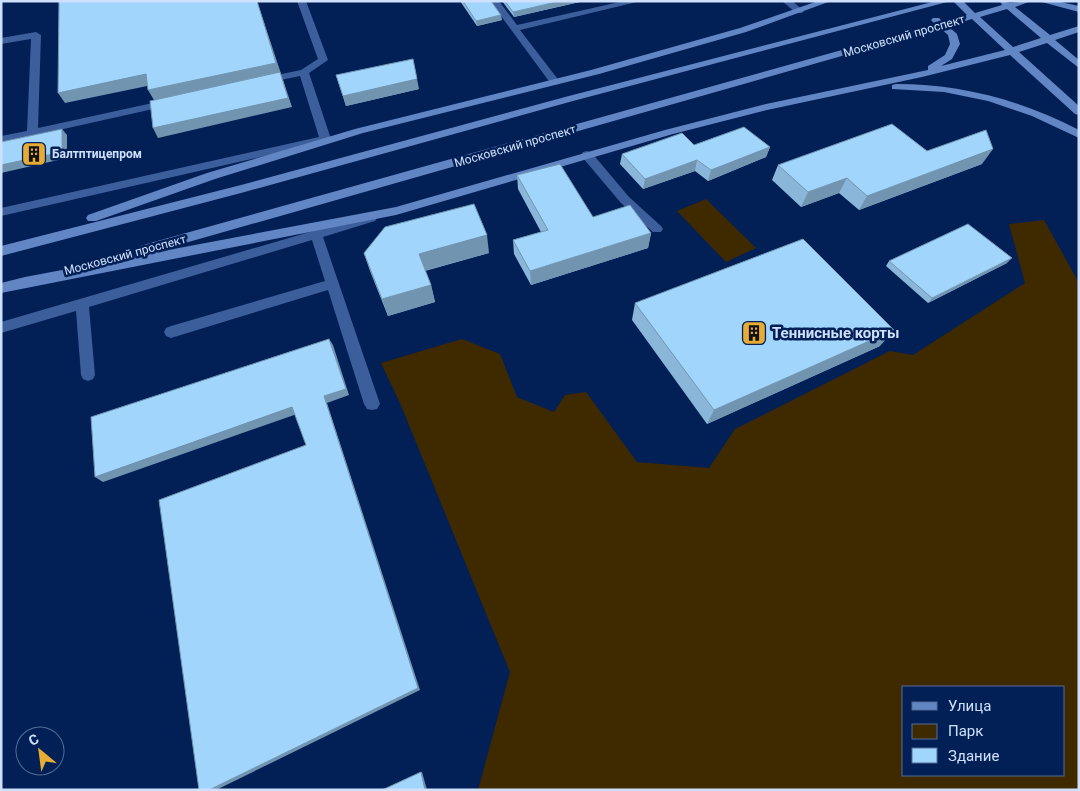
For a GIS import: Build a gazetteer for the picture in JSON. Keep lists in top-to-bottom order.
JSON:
{
  "streets": {
    "main road": ["Московский проспект"]
  },
  "places": {
    "building": ["Балтптицепром", "Теннисные корты"]
  },
  "legend": ["Улица", "Парк", "Здание"],
  "north": "top left"
}
